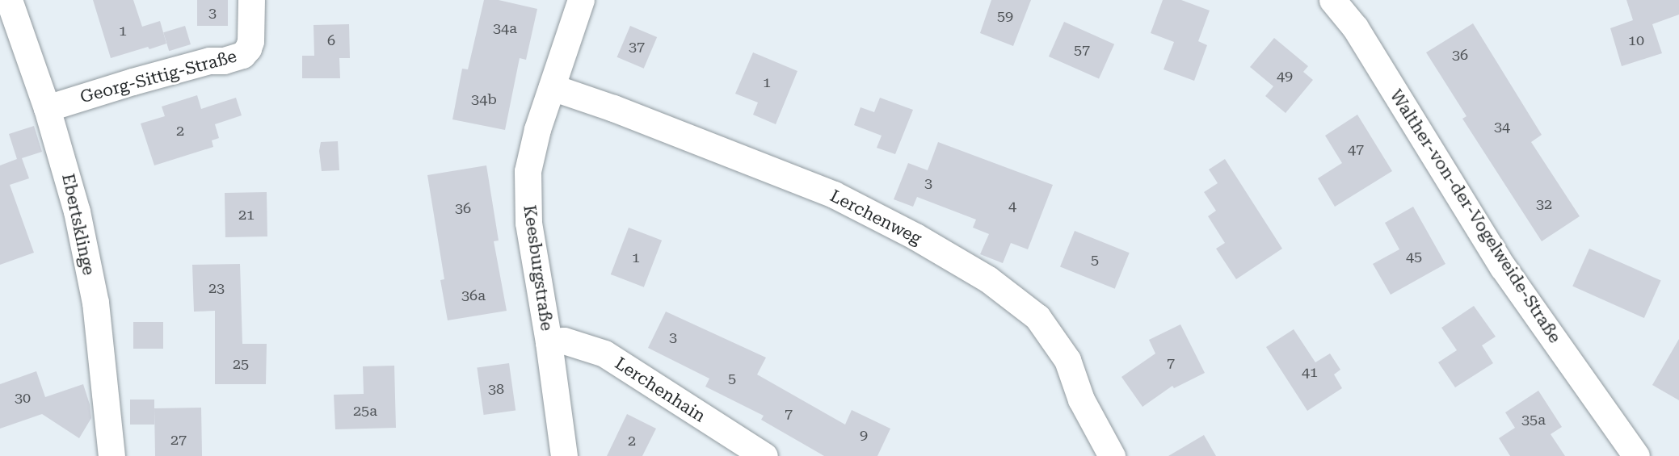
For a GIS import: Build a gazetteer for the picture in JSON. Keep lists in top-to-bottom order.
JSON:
{
  "streets": {
    "street": [
      "Georg-Sittig-Straße",
      "Walther-von-der-Vogelweide-Straße",
      "Lerchenweg",
      "Ebertsklinge",
      "Keesburgstraße",
      "Lerchenhain"
    ]
  },
  "crossings": [
    ["Georg-Sittig-Straße", "Ebertsklinge"],
    ["Lerchenweg", "Keesburgstraße"],
    ["Keesburgstraße", "Lerchenhain"]
  ],
  "house_numbers": [
    "3",
    "59",
    "34a",
    "1",
    "6",
    "10",
    "37",
    "57",
    "36",
    "49",
    "1",
    "34b",
    "34",
    "2",
    "47",
    "3",
    "32",
    "4",
    "36",
    "21",
    "45",
    "1",
    "5",
    "23",
    "36a",
    "3",
    "7",
    "25",
    "41",
    "5",
    "38",
    "30",
    "25a",
    "7",
    "35a",
    "9",
    "27",
    "2"
  ]
}
